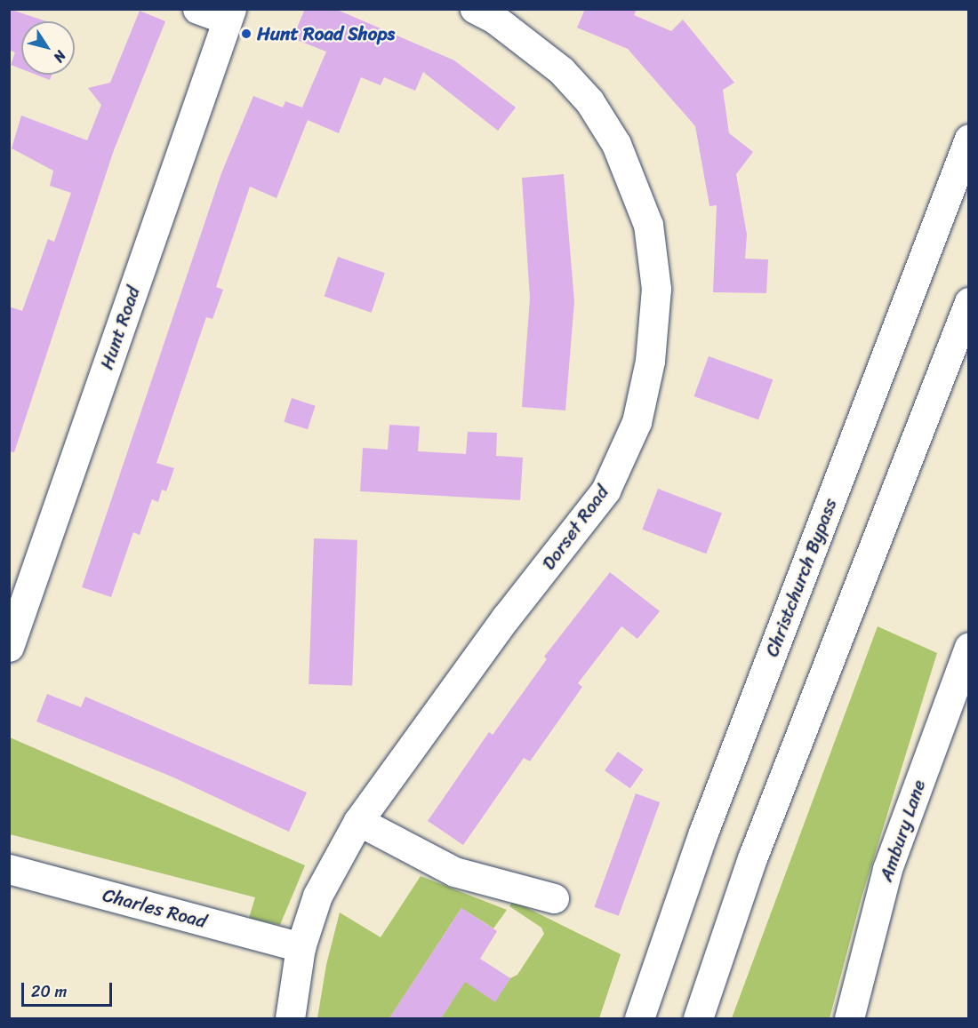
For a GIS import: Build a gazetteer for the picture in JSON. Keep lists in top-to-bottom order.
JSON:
{
  "streets": {
    "street": [
      "Hunt Road",
      "Dorset Road",
      "Christchurch Bypass",
      "Ambury Lane",
      "Charles Road"
    ]
  },
  "crossings": [
    ["Dorset Road", "Charles Road"]
  ],
  "places": ["Hunt Road Shops"],
  "scale_bar": "20 m",
  "north": "bottom right"
}
